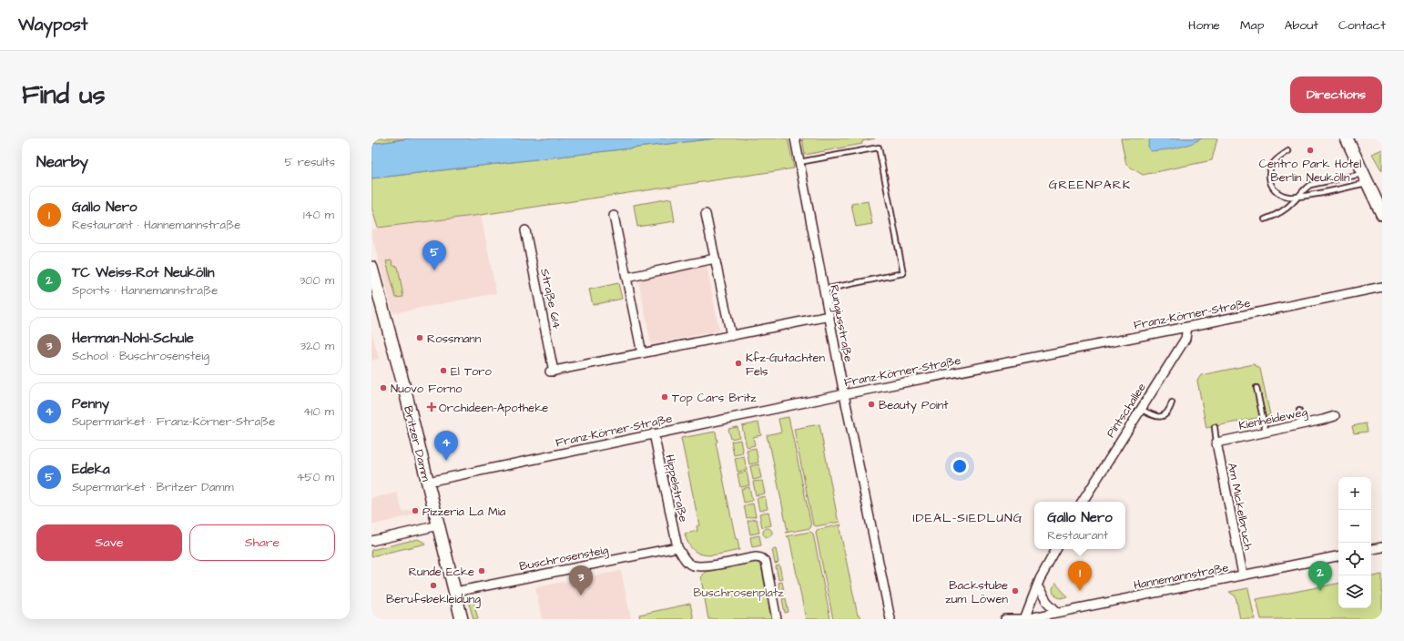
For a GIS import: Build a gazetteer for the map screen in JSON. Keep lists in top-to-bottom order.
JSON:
{
  "streets": {
    "main road": ["Britzer Damm"],
    "street": [
      "Straße 614",
      "Franz-Körner-Straße",
      "Rungiusstraße",
      "Pintschallee",
      "Kienheideweg",
      "Hippelstraße",
      "Am Mickelbruch",
      "Buschrosensteig",
      "Hannemannstraße"
    ]
  },
  "crossings": [
    ["Straße 614", "Rungiusstraße"],
    ["Franz-Körner-Straße", "Rungiusstraße"],
    ["Franz-Körner-Straße", "Pintschallee"],
    ["Franz-Körner-Straße", "Britzer Damm"],
    ["Franz-Körner-Straße", "Hippelstraße"],
    ["Kienheideweg", "Am Mickelbruch"],
    ["Britzer Damm", "Buschrosensteig"],
    ["Hippelstraße", "Buschrosensteig"],
    ["Am Mickelbruch", "Hannemannstraße"]
  ],
  "districts": ["GREENPARK", "IDEAL-SIEDLUNG"],
  "parks": ["Buschrosenplatz"],
  "places": {
    "other": [
      "Centro Park Hotel Berlin Neukölln",
      "Rossmann",
      "Kfz-Gutachten Fels",
      "El Toro",
      "Nuovo Forno",
      "Top Cars Britz",
      "Beauty Point",
      "Pizzeria La Mia",
      "Runde Ecke",
      "Berufsbekleidung",
      "Backstube zum Löwen"
    ],
    "health": ["Orchideen-Apotheke"]
  },
  "page": {
    "header": "Waypost",
    "nav": [
      "Home",
      "Map",
      "About",
      "Contact"
    ],
    "buttons": [
      "Directions",
      ["Save", "Share"]
    ],
    "title": "Find us",
    "heading": ["Nearby", "5 results"],
    "list": [
      {
        "mark": "1",
        "name": "Gallo Nero",
        "note": "Restaurant · Hannemannstraße",
        "value": "140 m"
      },
      {
        "mark": "2",
        "name": "TC Weiss-Rot Neukölln",
        "note": "Sports · Hannemannstraße",
        "value": "300 m"
      },
      {
        "mark": "3",
        "name": "Herman-Nohl-Schule",
        "note": "School · Buschrosensteig",
        "value": "320 m"
      },
      {
        "mark": "4",
        "name": "Penny",
        "note": "Supermarket · Franz-Körner-Straße",
        "value": "410 m"
      },
      {
        "mark": "5",
        "name": "Edeka",
        "note": "Supermarket · Britzer Damm",
        "value": "450 m"
      }
    ],
    "pins": [
      "5",
      "4",
      "1",
      "2",
      "3"
    ],
    "map_buttons": ["+", "−"],
    "popup": ["Gallo Nero", "Restaurant"]
  }
}
